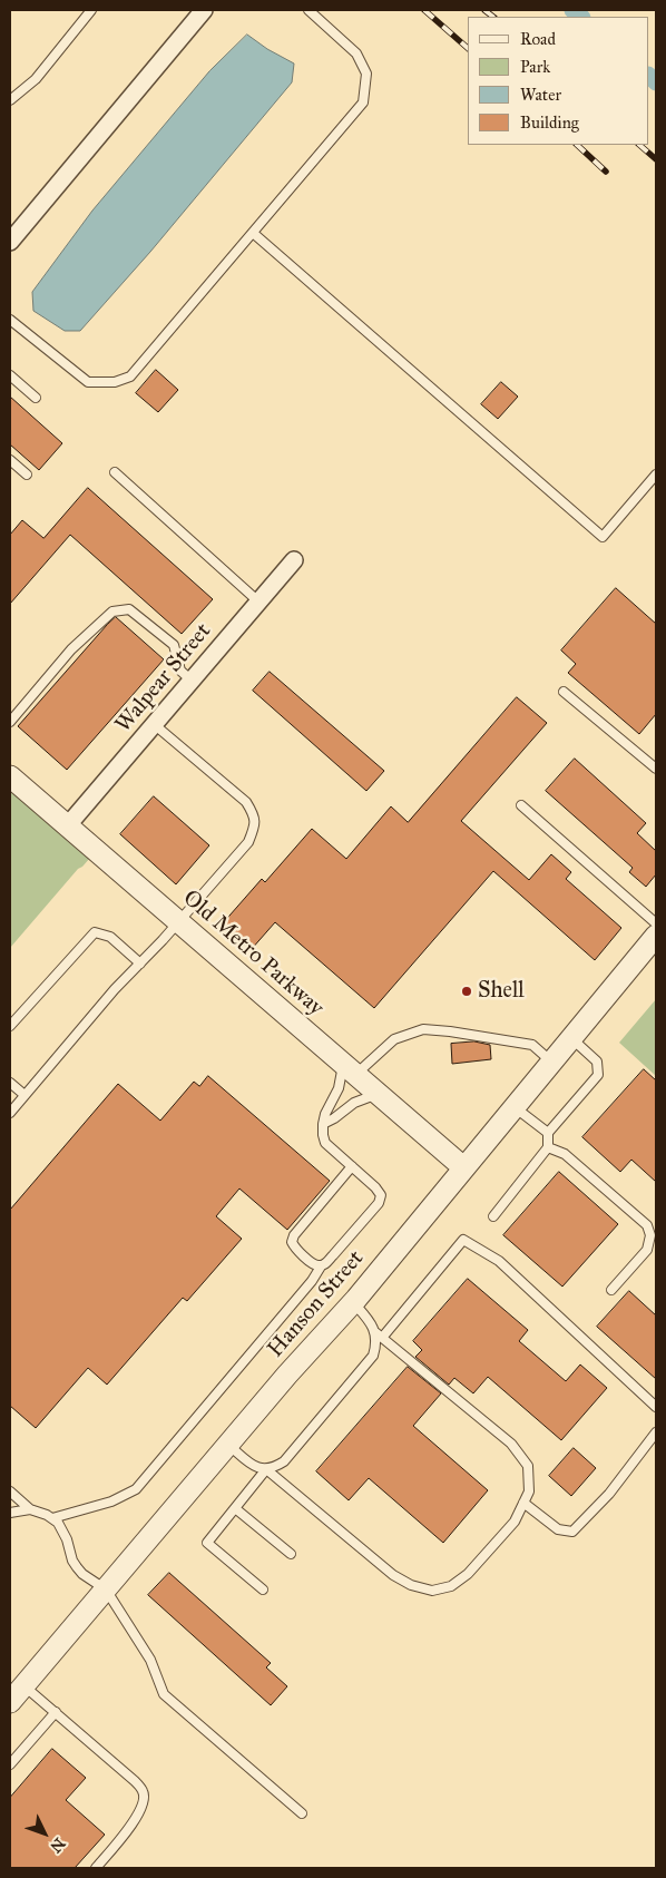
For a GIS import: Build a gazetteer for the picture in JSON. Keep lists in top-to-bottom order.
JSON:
{
  "streets": {
    "street": ["Walpear Street", "Old Metro Parkway", "Hanson Street"]
  },
  "crossings": [
    ["Walpear Street", "Old Metro Parkway"],
    ["Old Metro Parkway", "Hanson Street"]
  ],
  "places": ["Shell"],
  "legend": [
    "Road",
    "Park",
    "Water",
    "Building"
  ],
  "north": "bottom right"
}
